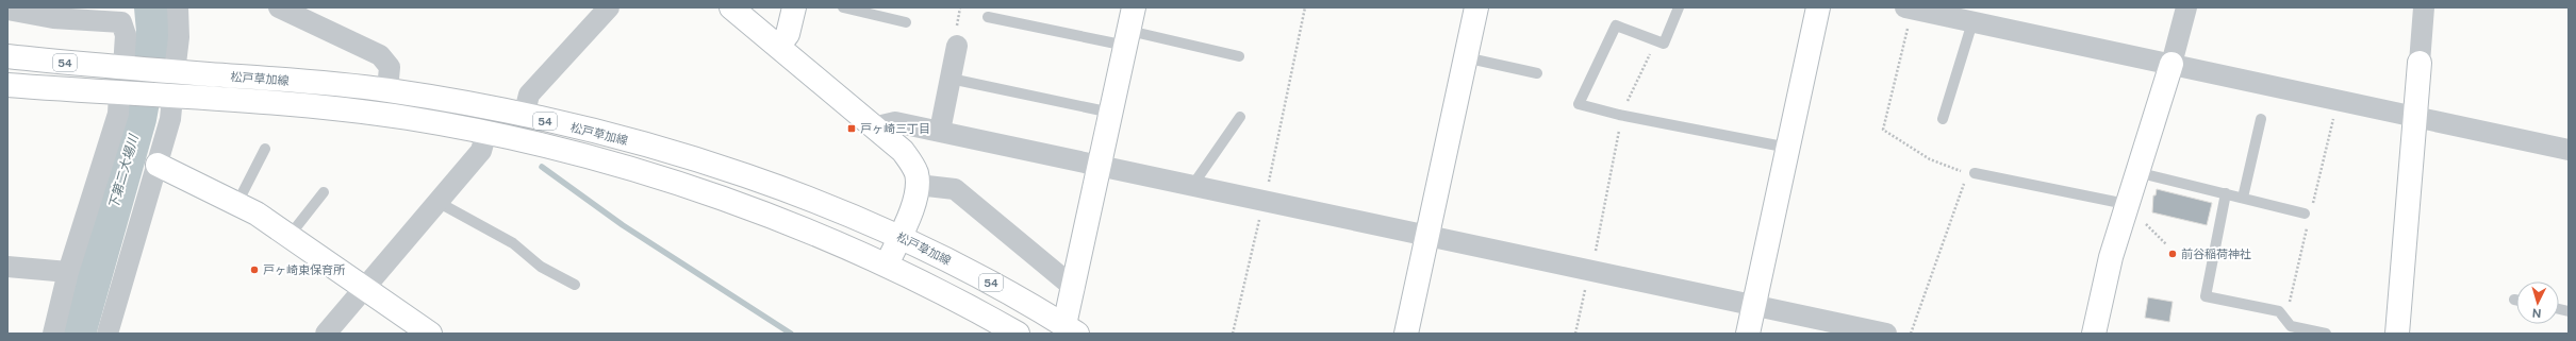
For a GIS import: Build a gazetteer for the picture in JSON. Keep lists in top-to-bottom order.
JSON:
{
  "streets": {
    "street": ["54", "松戸草加線"]
  },
  "water": ["下第二大場川"],
  "places": {
    "transit": ["戸ヶ崎三丁目"],
    "other": ["前谷稲荷神社", "戸ヶ崎東保育所"]
  },
  "north": "bottom"
}
